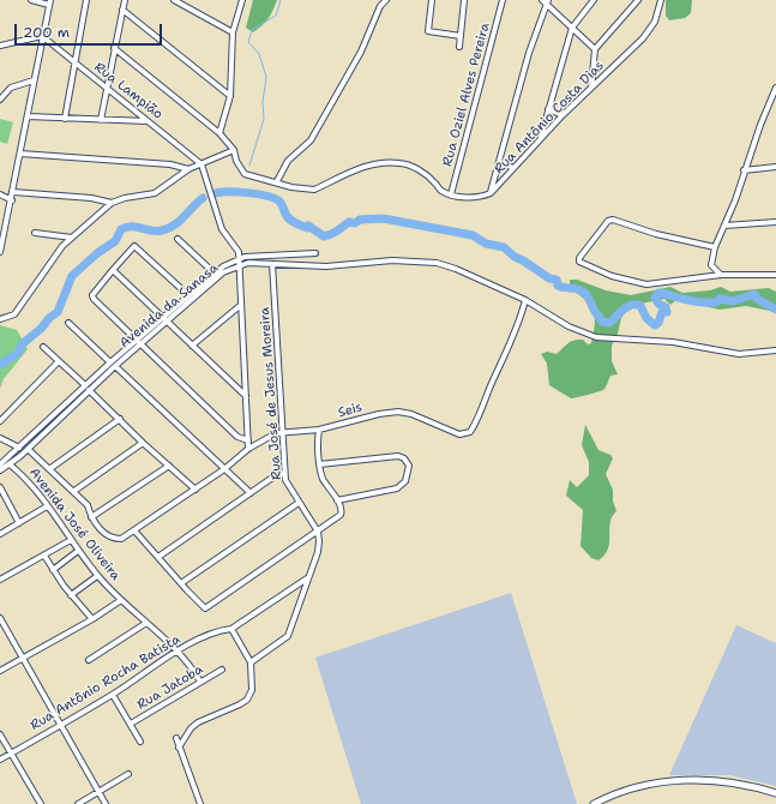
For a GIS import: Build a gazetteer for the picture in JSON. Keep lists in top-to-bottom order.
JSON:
{
  "streets": {
    "street": [
      "Rua Lampião",
      "Rua Oziel Alves Pereira",
      "Rua Antônio Costa Dias",
      "Avenida da Sanasa",
      "Rua José de Jesus Moreira",
      "Seis",
      "Avenida José Oliveira",
      "Rua Antônio Rocha Batista",
      "Rua Jatoba"
    ]
  },
  "crossings": [
    ["Rua Oziel Alves Pereira", "Rua Antônio Costa Dias"],
    ["Avenida da Sanasa", "Rua José de Jesus Moreira"],
    ["Avenida da Sanasa", "Seis"],
    ["Avenida da Sanasa", "Avenida José Oliveira"],
    ["Rua José de Jesus Moreira", "Seis"],
    ["Avenida José Oliveira", "Rua Antônio Rocha Batista"],
    ["Avenida José Oliveira", "Rua Jatoba"]
  ],
  "scale_bar": "200 m"
}
